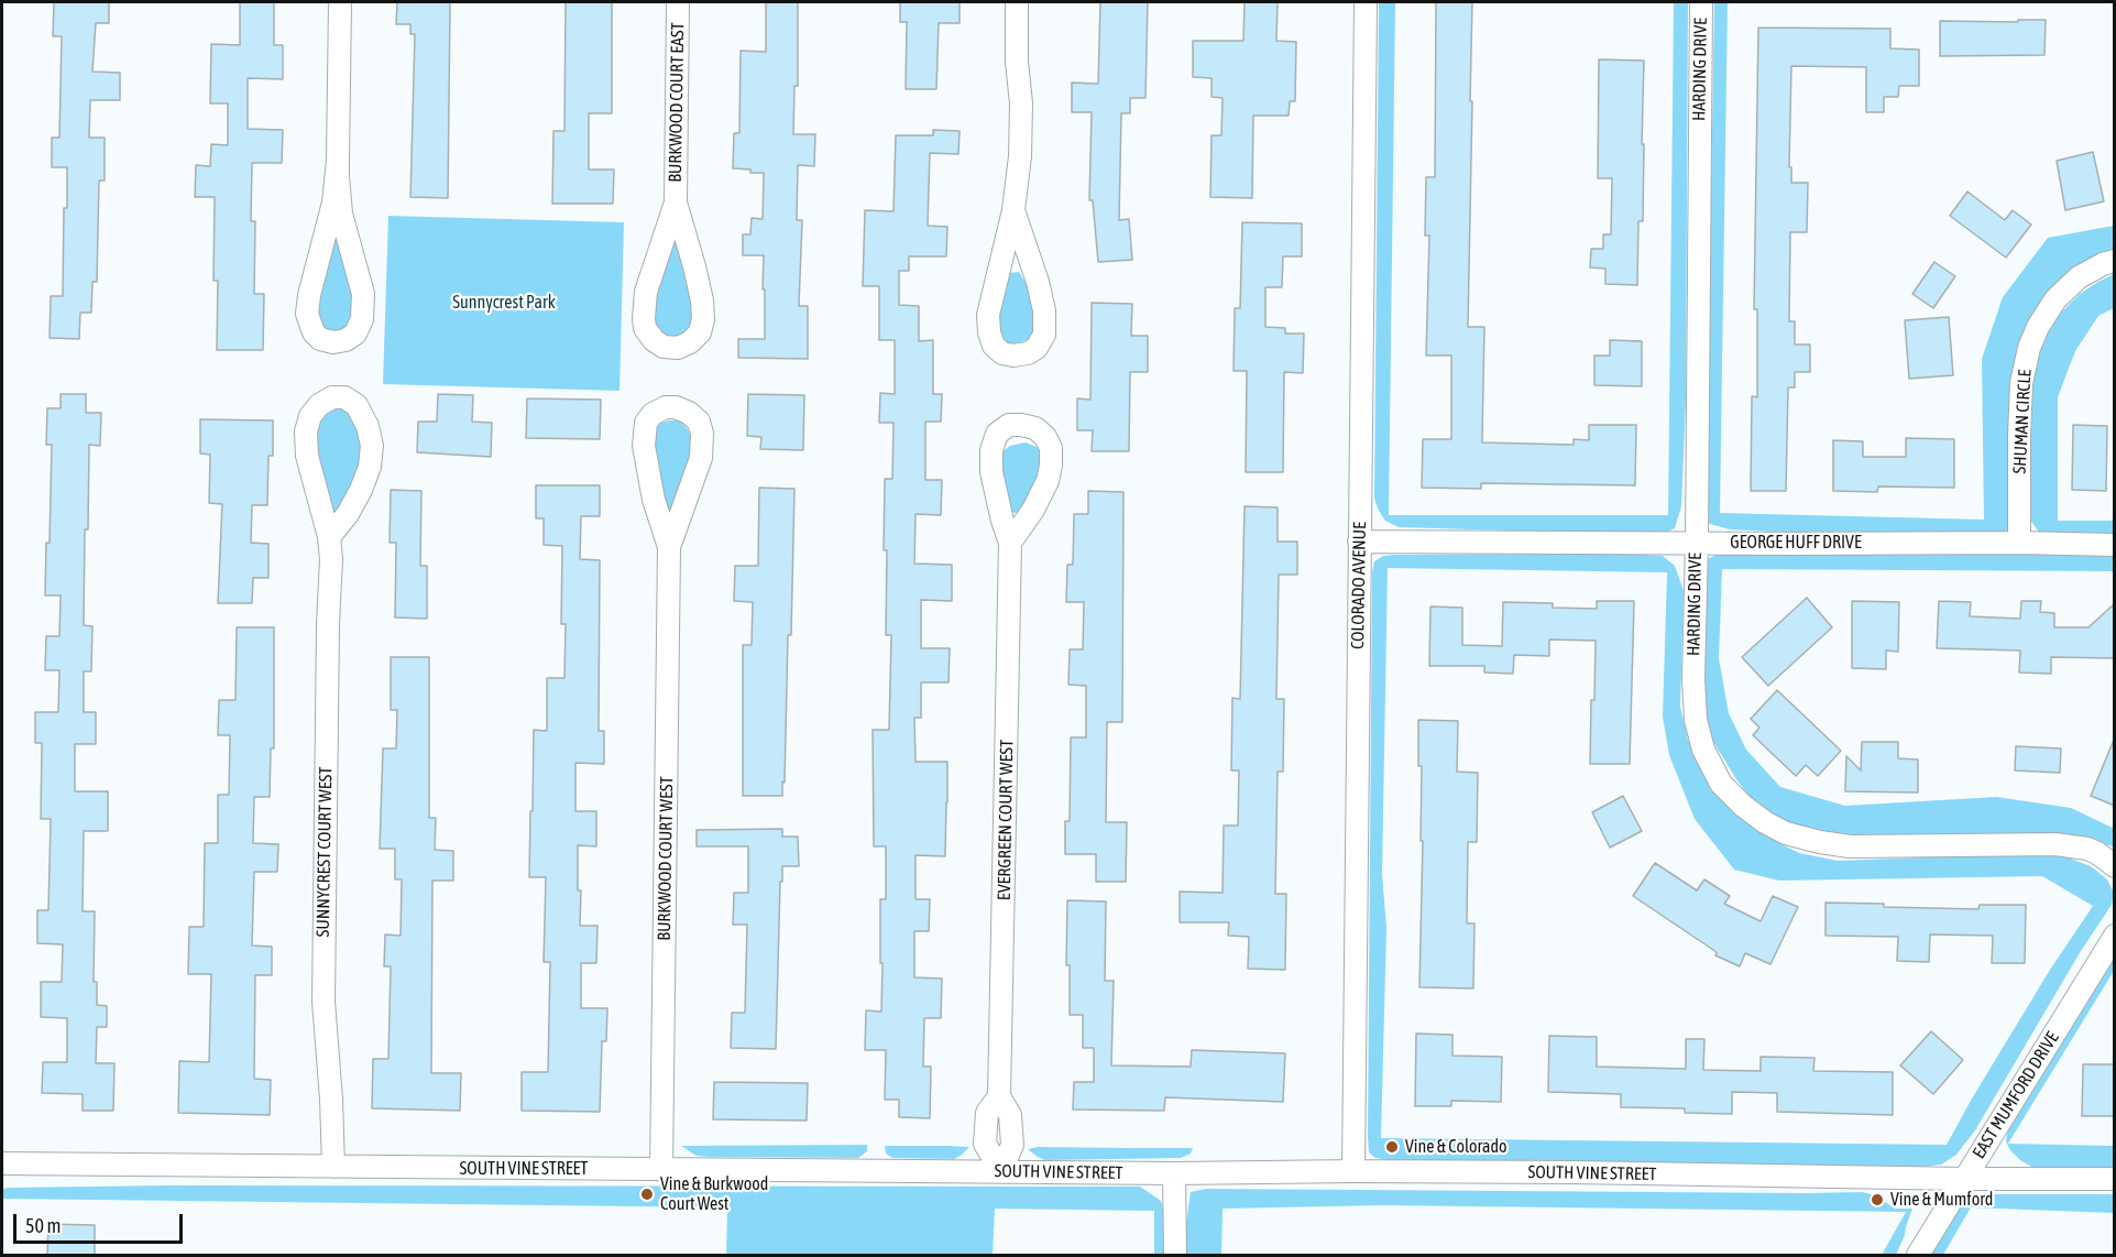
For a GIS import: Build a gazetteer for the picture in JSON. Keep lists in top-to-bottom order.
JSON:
{
  "streets": {
    "street": [
      "HARDING DRIVE",
      "BURKWOOD COURT EAST",
      "SHUMAN CIRCLE",
      "GEORGE HUFF DRIVE",
      "COLORADO AVENUE",
      "EVERGREEN COURT WEST",
      "SUNNYCREST COURT WEST",
      "BURKWOOD COURT WEST",
      "EAST MUMFORD DRIVE",
      "SOUTH VINE STREET"
    ]
  },
  "crossings": [
    ["HARDING DRIVE", "GEORGE HUFF DRIVE"],
    ["SHUMAN CIRCLE", "GEORGE HUFF DRIVE"],
    ["GEORGE HUFF DRIVE", "COLORADO AVENUE"],
    ["COLORADO AVENUE", "SOUTH VINE STREET"],
    ["EVERGREEN COURT WEST", "SOUTH VINE STREET"],
    ["SUNNYCREST COURT WEST", "SOUTH VINE STREET"],
    ["BURKWOOD COURT WEST", "SOUTH VINE STREET"],
    ["EAST MUMFORD DRIVE", "SOUTH VINE STREET"]
  ],
  "parks": ["Sunnycrest Park"],
  "places": ["Vine & Colorado", "Vine & Burkwood Court West", "Vine & Mumford"],
  "scale_bar": "50 m"
}
